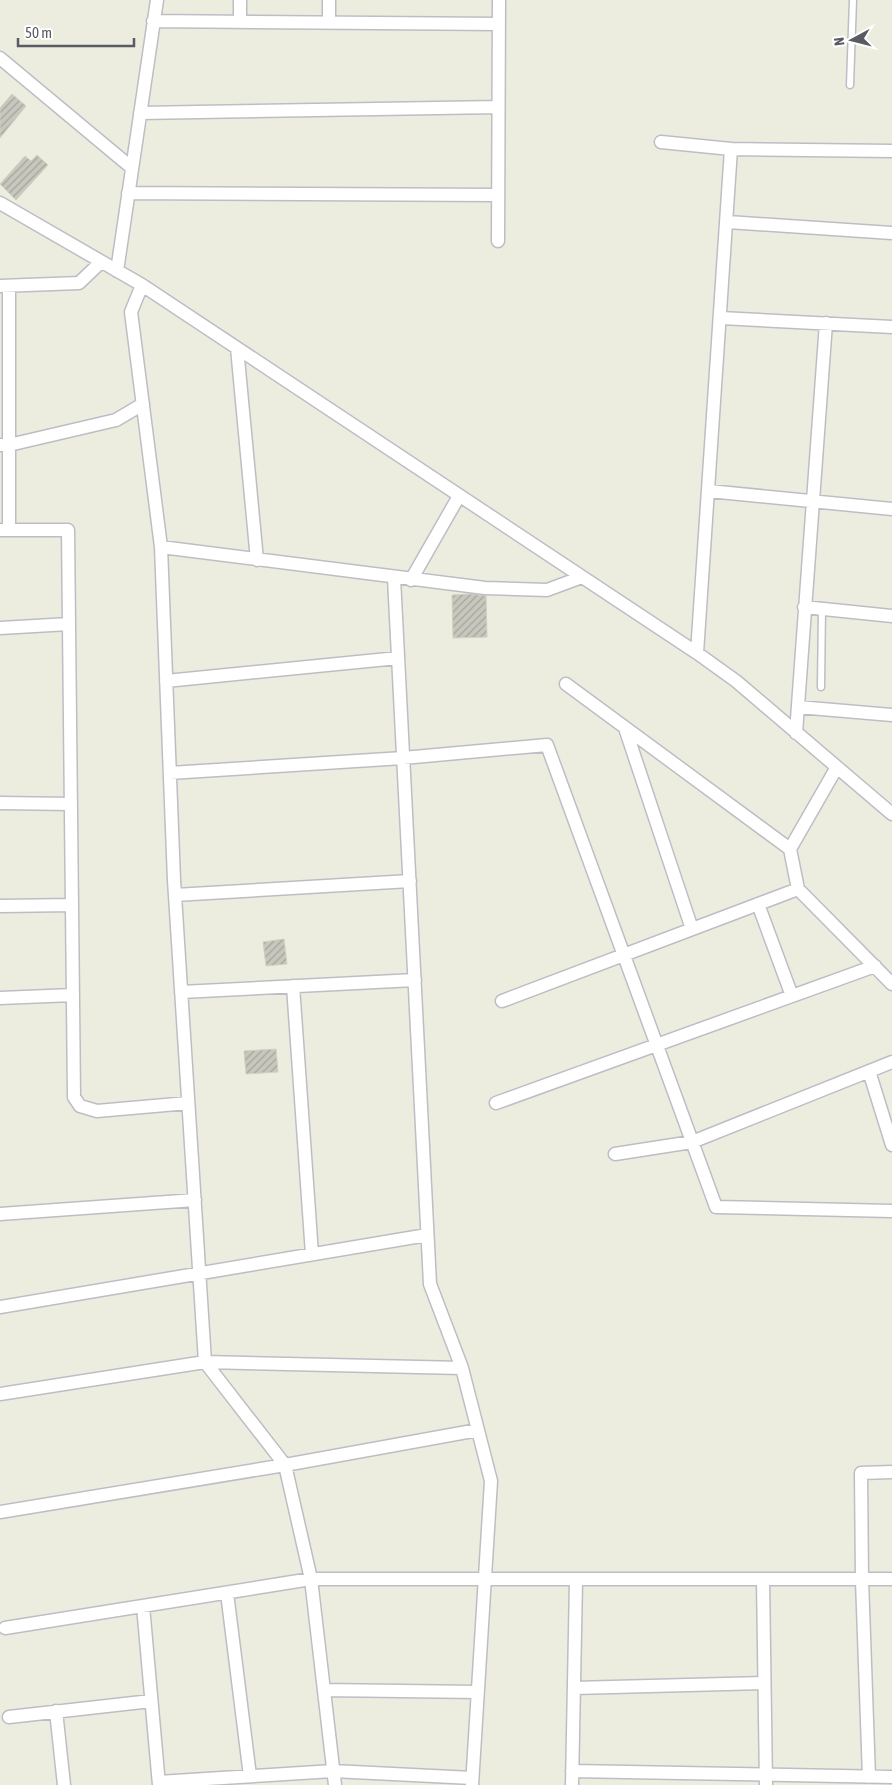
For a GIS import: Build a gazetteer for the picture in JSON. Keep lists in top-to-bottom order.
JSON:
{
  "scale_bar": "50 m",
  "north": "left"
}
